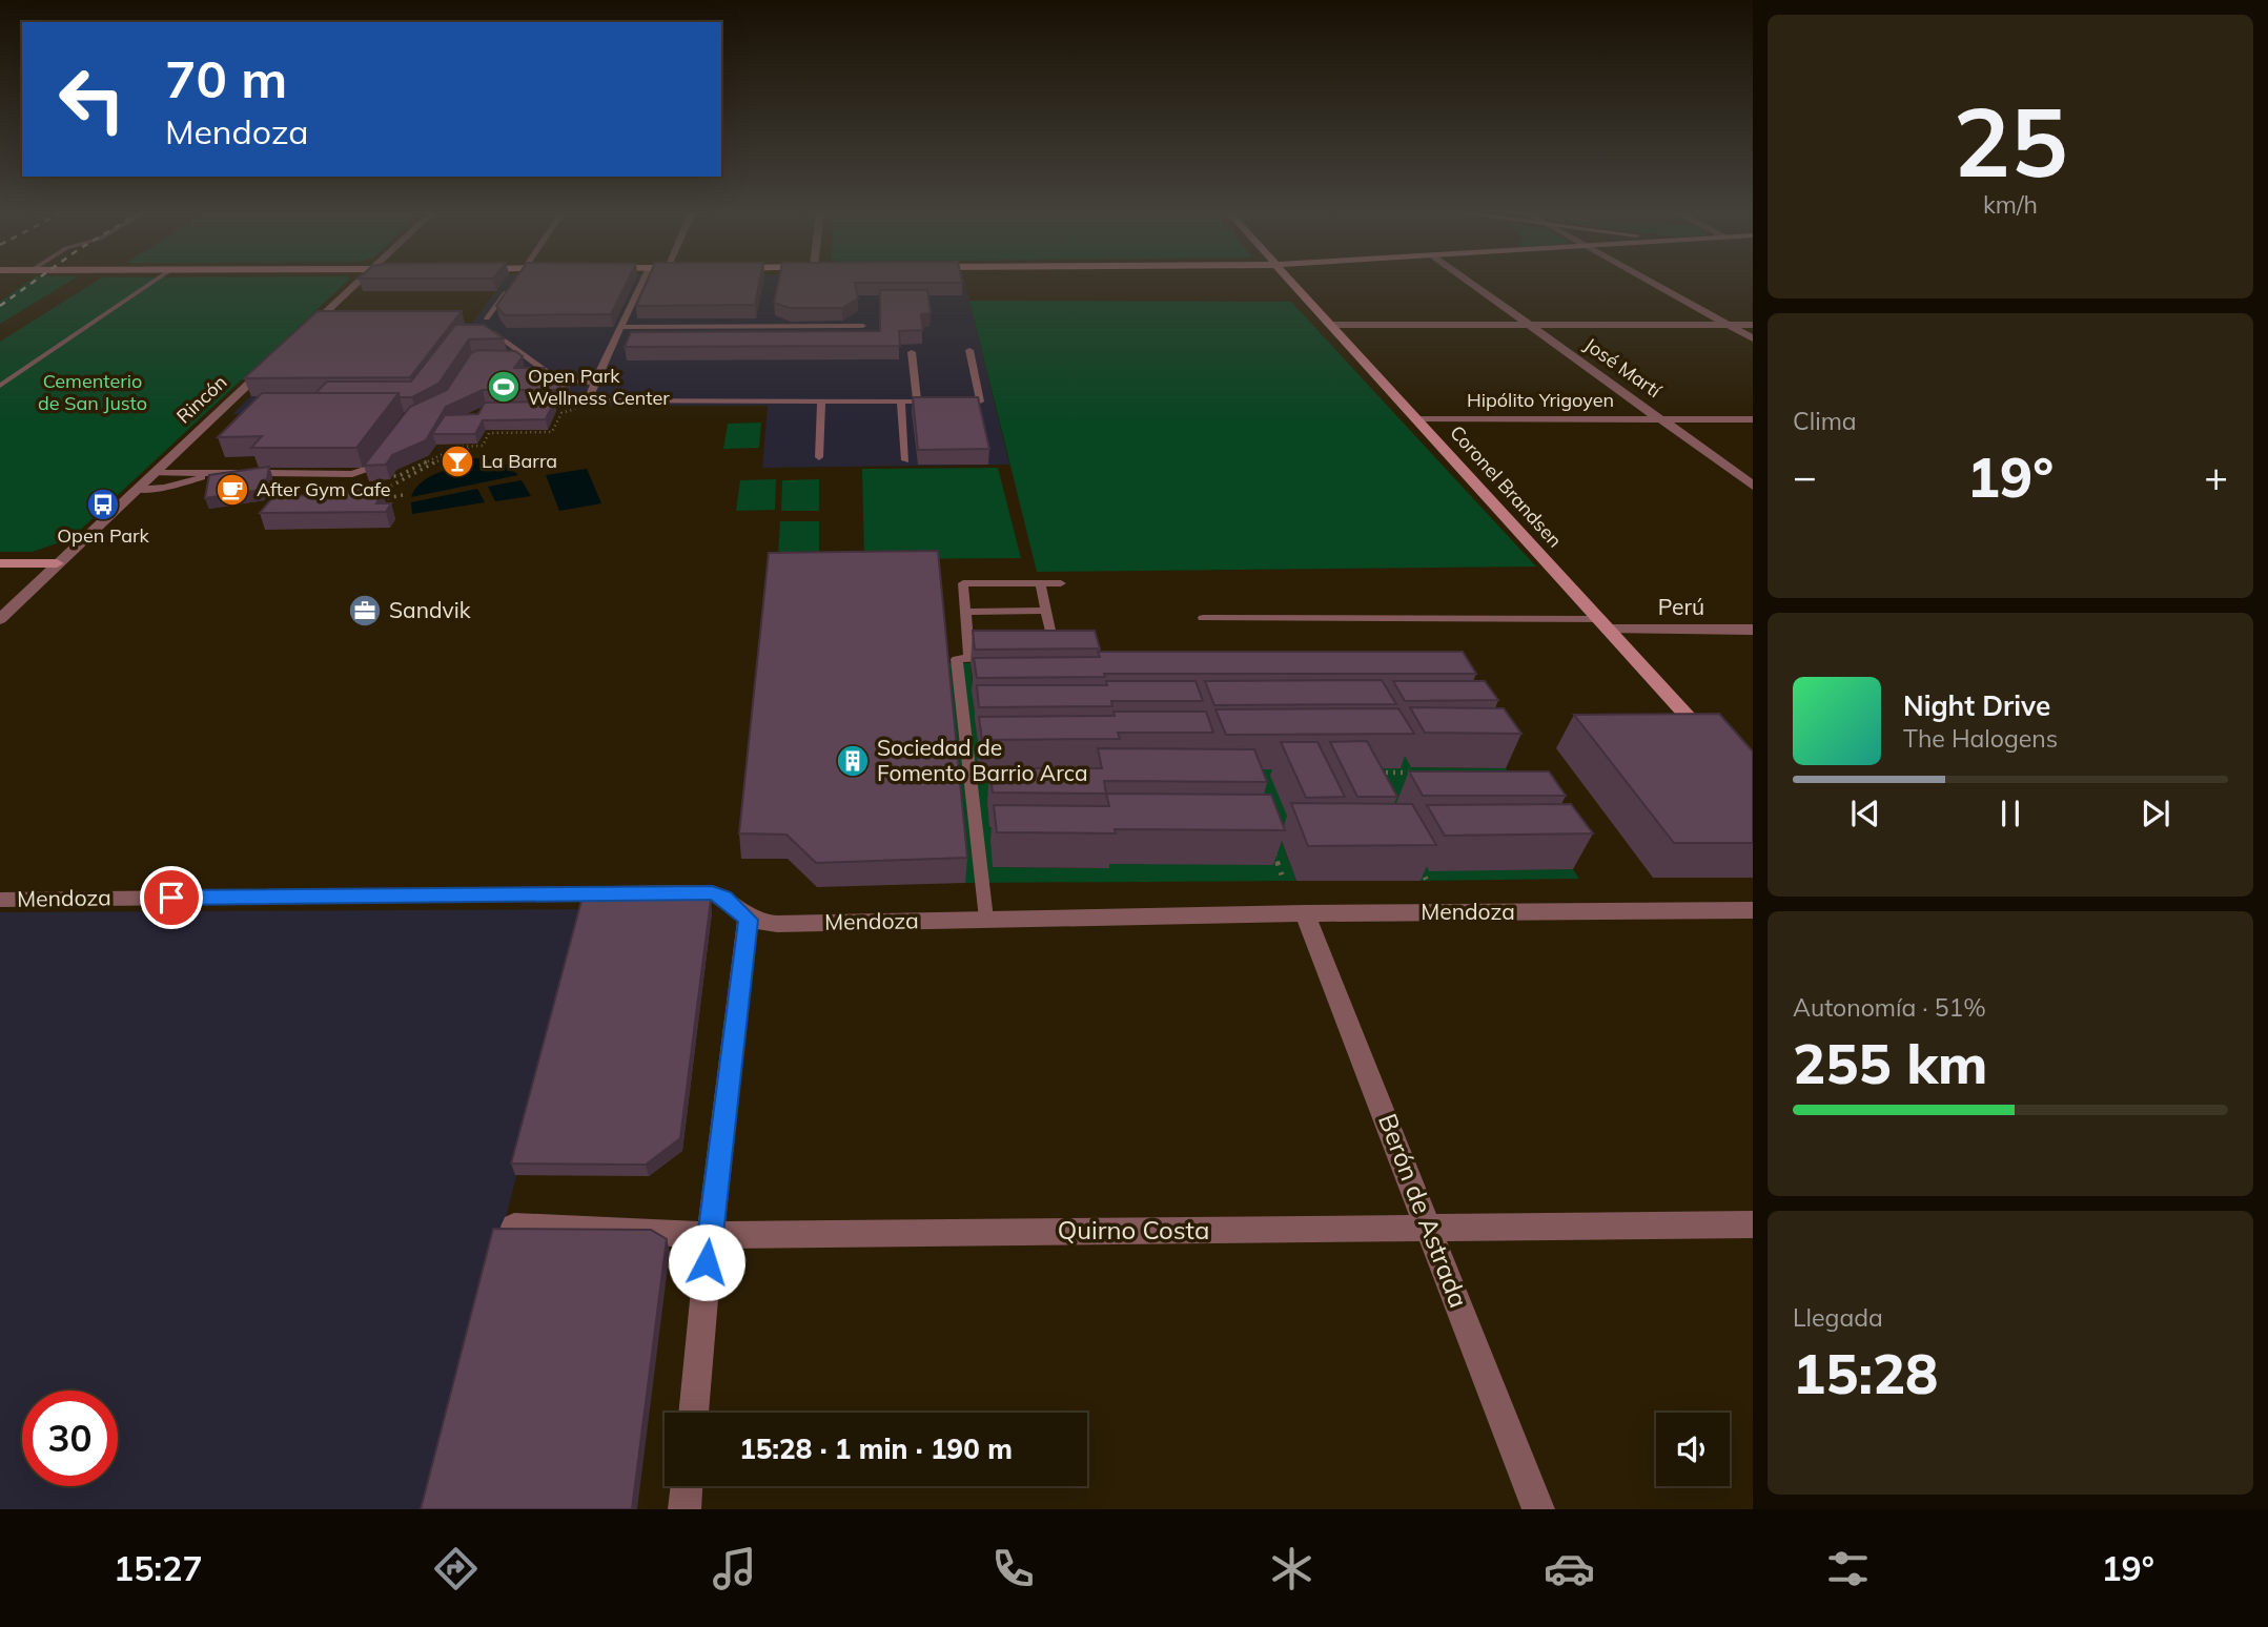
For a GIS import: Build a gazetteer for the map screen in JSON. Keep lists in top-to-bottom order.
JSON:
{
  "streets": {
    "street": [
      "José Martí",
      "Rincón",
      "Hipólito Yrigoyen",
      "Coronel Brandsen",
      "Perú",
      "Mendoza",
      "Berón de Astrada",
      "Quirno Costa"
    ]
  },
  "crossings": [
    ["José Martí", "Hipólito Yrigoyen"],
    ["Hipólito Yrigoyen", "Coronel Brandsen"],
    ["Coronel Brandsen", "Perú"],
    ["Mendoza", "Berón de Astrada"],
    ["Berón de Astrada", "Quirno Costa"]
  ],
  "parks": ["Cementerio de San Justo"],
  "places": {
    "sports": ["Open Park Wellness Center"],
    "bar": ["La Barra"],
    "cafe": ["After Gym Cafe"],
    "bus stop": ["Open Park"],
    "office": ["Sandvik"],
    "building": ["Sociedad de Fomento Barrio Arca"]
  },
  "page": {
    "tile": [
      ["25", "km/h"],
      "Clima",
      ["Autonomía · 51%", "255 km"],
      ["Llegada", "15:28"]
    ],
    "turn": ["70 m", "Mendoza"],
    "heat": ["−", "19°", "+"],
    "song": ["Night Drive", "The Halogens"],
    "limit": "30",
    "trip": "15:28 · 1 min · 190 m",
    "tabs": ["15:27", "19°"]
  }
}
